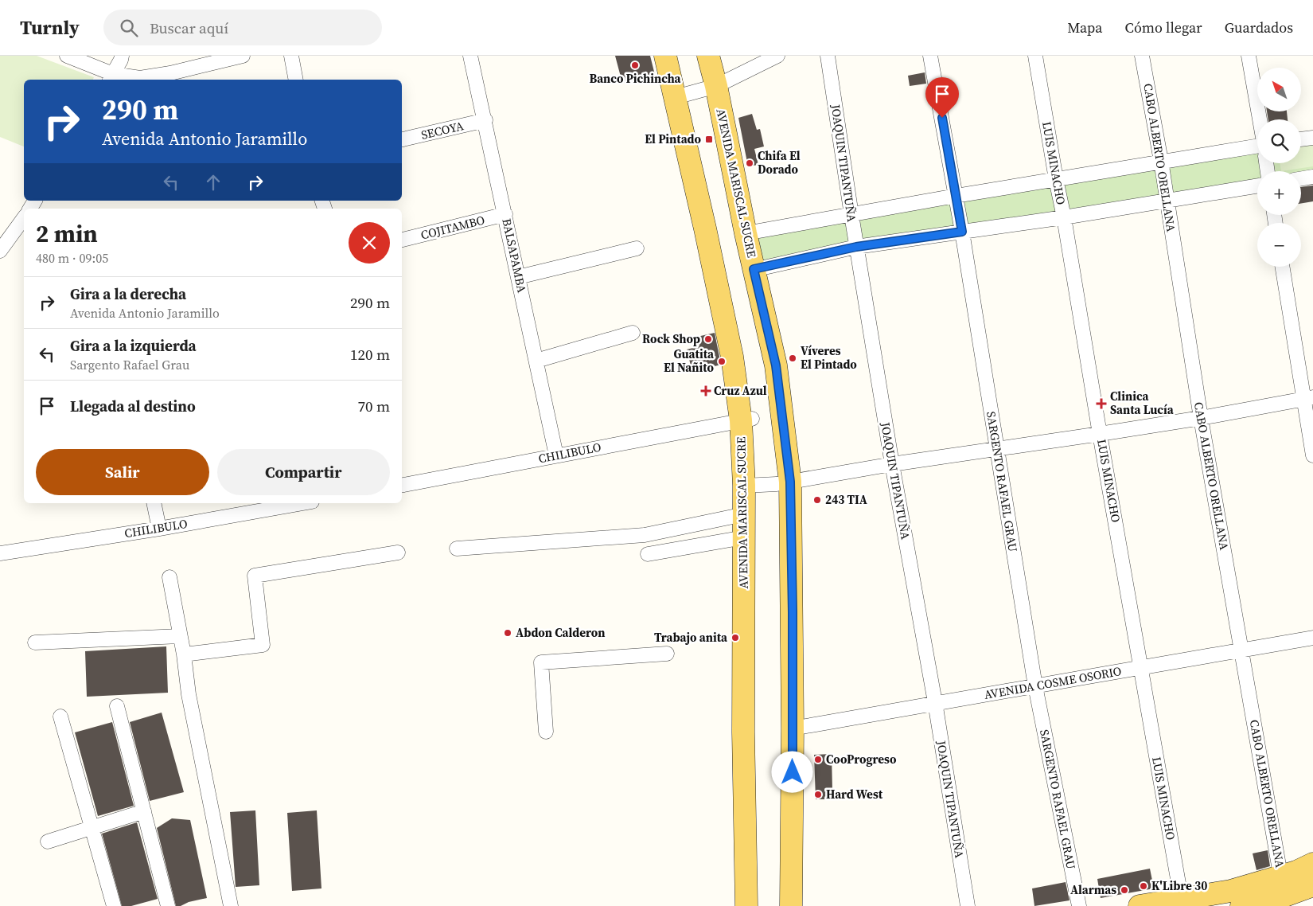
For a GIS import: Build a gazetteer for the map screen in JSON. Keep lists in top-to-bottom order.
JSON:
{
  "streets": {
    "main road": ["AVENIDA MARISCAL SUCRE"],
    "street": [
      "SECOYA",
      "CABO ALBERTO ORELLANA",
      "JOAQUIN TIPANTUÑA",
      "LUIS MINACHO",
      "COJITAMBO",
      "BALSAPAMBA",
      "CHILIBULO",
      "SARGENTO RAFAEL GRAU",
      "AVENIDA COSME OSORIO"
    ]
  },
  "crossings": [
    ["SECOYA", "BALSAPAMBA"],
    ["CABO ALBERTO ORELLANA", "AVENIDA COSME OSORIO"],
    ["JOAQUIN TIPANTUÑA", "AVENIDA COSME OSORIO"],
    ["LUIS MINACHO", "AVENIDA COSME OSORIO"],
    ["AVENIDA MARISCAL SUCRE", "CHILIBULO"],
    ["AVENIDA MARISCAL SUCRE", "AVENIDA COSME OSORIO"],
    ["COJITAMBO", "BALSAPAMBA"],
    ["BALSAPAMBA", "CHILIBULO"],
    ["SARGENTO RAFAEL GRAU", "AVENIDA COSME OSORIO"]
  ],
  "places": {
    "other": [
      "Banco Pichincha",
      "Chifa El Dorado",
      "Rock Shop",
      "Víveres El Pintado",
      "Guatita El Nañito",
      "243 TIA",
      "Abdon Calderon",
      "Trabajo anita",
      "CooProgreso",
      "Hard West",
      "K'Libre 30",
      "Alarmas"
    ],
    "transit": ["El Pintado"],
    "health": ["Cruz Azul", "Clinica Santa Lucía"]
  },
  "north": "top left",
  "page": {
    "header": "Turnly",
    "search": "Buscar aquí",
    "nav": ["Mapa", "Cómo llegar", "Guardados"],
    "map_buttons": ["+", "−"],
    "turn": ["290 m", "Avenida Antonio Jaramillo"],
    "heading": ["2 min", "480 m · 09:05"],
    "list": [
      {
        "name": "Gira a la derecha",
        "note": "Avenida Antonio Jaramillo",
        "value": "290 m"
      },
      {
        "name": "Gira a la izquierda",
        "note": "Sargento Rafael Grau",
        "value": "120 m"
      },
      {
        "name": "Llegada al destino",
        "value": "70 m"
      }
    ],
    "buttons": ["Salir", "Compartir"]
  }
}
